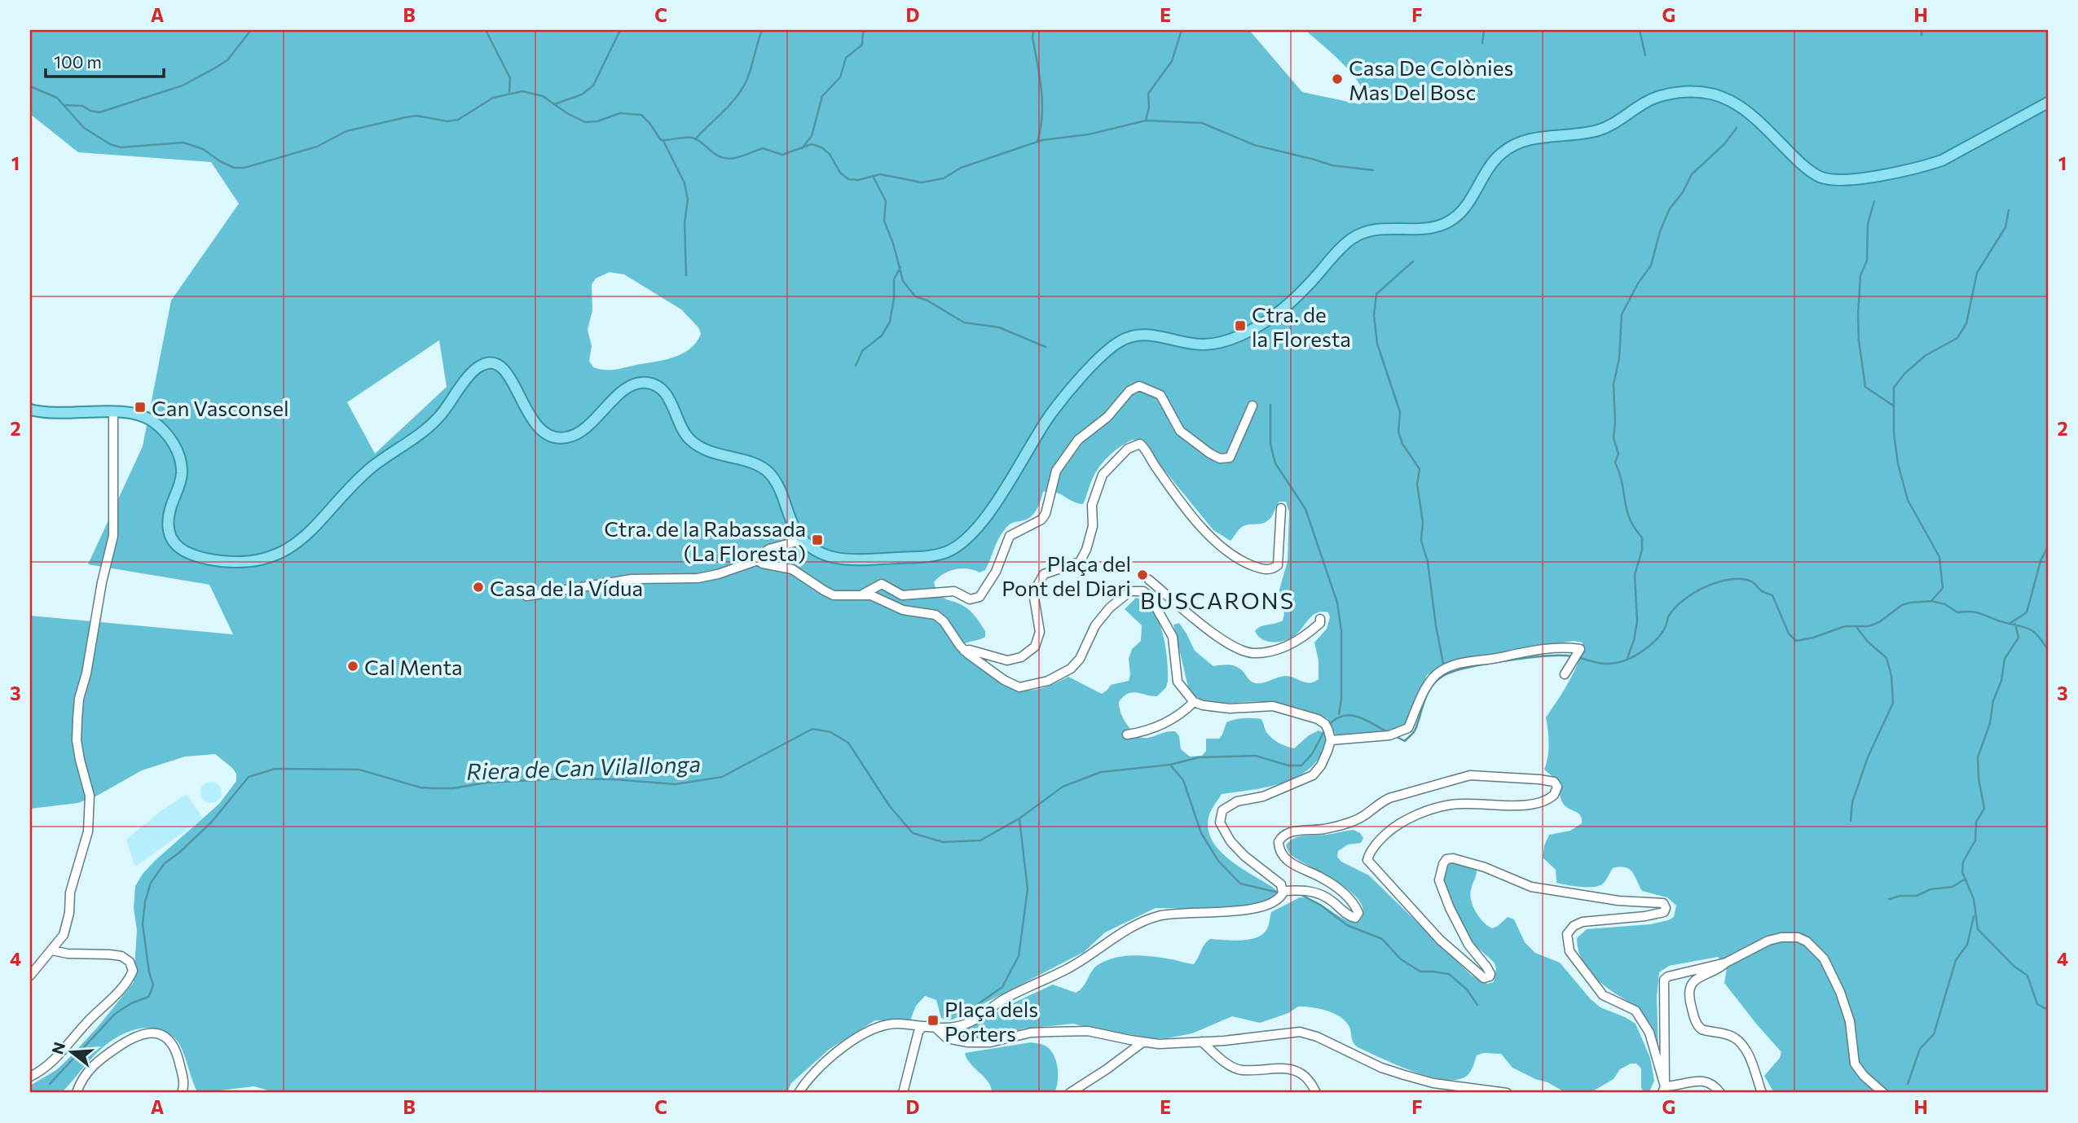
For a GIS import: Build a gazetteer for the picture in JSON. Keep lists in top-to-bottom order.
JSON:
{
  "districts": ["BUSCARONS"],
  "water": ["Riera de Can Vilallonga"],
  "places": {
    "other": [
      "Casa De Colònies Mas Del Bosc",
      "Plaça del Pont del Diari",
      "Casa de la Vídua",
      "Cal Menta"
    ],
    "transit": [
      "Ctra. de la Floresta",
      "Can Vasconsel",
      "Ctra. de la Rabassada (La Floresta)",
      "Plaça dels Porters"
    ]
  },
  "scale_bar": "100 m",
  "north": "left",
  "grid": {
    "columns": [
      "A",
      "B",
      "C",
      "D",
      "E",
      "F",
      "G",
      "H"
    ],
    "rows": [
      "1",
      "2",
      "3",
      "4"
    ]
  }
}
